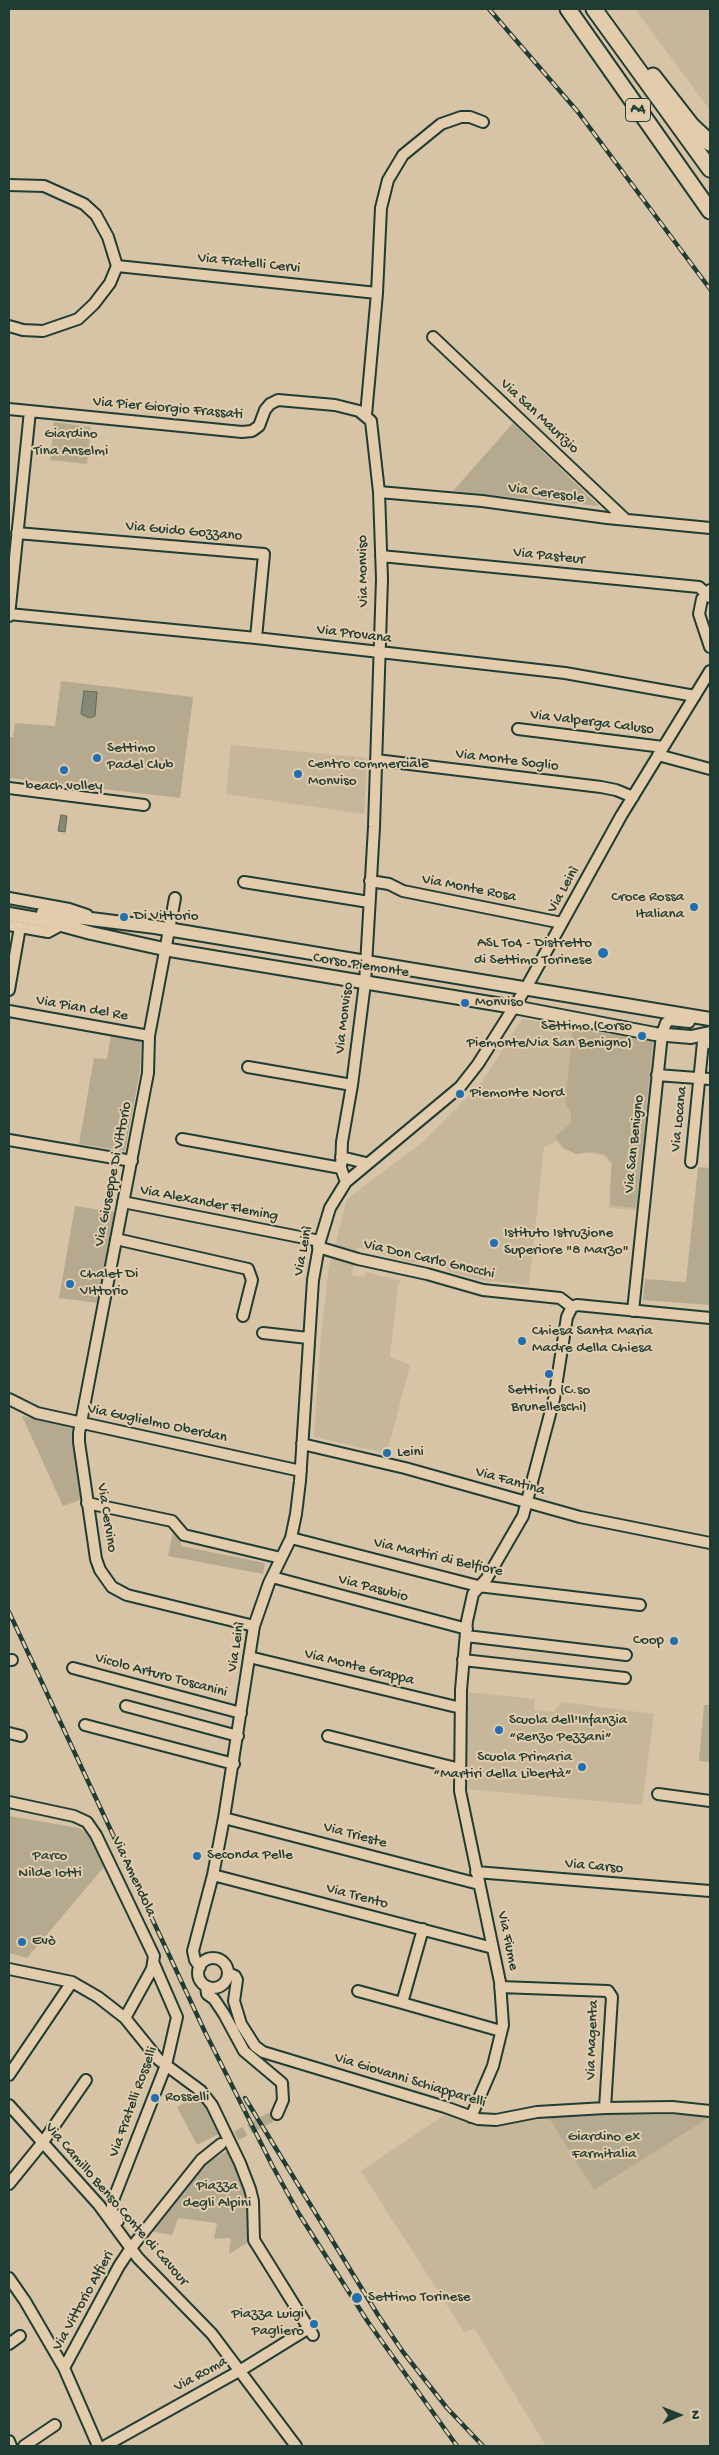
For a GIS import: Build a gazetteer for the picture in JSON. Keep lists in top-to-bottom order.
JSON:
{
  "streets": {
    "highway": ["A4"],
    "main road": ["Corso Piemonte"],
    "street": [
      "Via Fratelli Cervi",
      "Via Pier Giorgio Frassati",
      "Via San Maurizio",
      "Via Ceresole",
      "Via Guido Gozzano",
      "Via Pasteur",
      "Via Monviso",
      "Via Provana",
      "Via Valperga Caluso",
      "Via Monte Soglio",
      "Via Monte Rosa",
      "Via Leinì",
      "Via Pian del Re",
      "Via Locana",
      "Via San Benigno",
      "Via Giuseppe Di Vittorio",
      "Via Alexander Fleming",
      "Via Don Carlo Gnocchi",
      "Via Guglielmo Oberdan",
      "Via Fantina",
      "Via Cervino",
      "Via Martiri di Belfiore",
      "Via Pasubio",
      "Via Monte Grappa",
      "Vicolo Arturo Toscanini",
      "Via Trieste",
      "Via Carso",
      "Via Amendola",
      "Via Trento",
      "Via Fiume",
      "Via Magenta",
      "Via Giovanni Schiapparelli",
      "Via Fratelli Rosselli",
      "Via Camillo Benso Conte di Cavour",
      "Via Vittorio Alfieri",
      "Via Roma"
    ]
  },
  "crossings": [
    ["Via Fratelli Cervi", "Via Monviso"],
    ["Via Pier Giorgio Frassati", "Via Monviso"],
    ["Via San Maurizio", "Via Ceresole"],
    ["Via Ceresole", "Via Monviso"],
    ["Via Guido Gozzano", "Via Provana"],
    ["Via Pasteur", "Via Monviso"],
    ["Via Monviso", "Via Provana"],
    ["Via Monviso", "Via Monte Soglio"],
    ["Via Monviso", "Via Monte Rosa"],
    ["Via Monviso", "Via Leinì"],
    ["Via Monviso", "Corso Piemonte"],
    ["Via Provana", "Via Leinì"],
    ["Via Valperga Caluso", "Via Leinì"],
    ["Via Monte Soglio", "Via Leinì"],
    ["Via Monte Rosa", "Via Leinì"],
    ["Via Leinì", "Corso Piemonte"],
    ["Via Leinì", "Via Alexander Fleming"],
    ["Via Leinì", "Via Don Carlo Gnocchi"],
    ["Via Leinì", "Via Guglielmo Oberdan"],
    ["Via Leinì", "Via Fantina"],
    ["Via Leinì", "Via Cervino"],
    ["Via Leinì", "Via Martiri di Belfiore"],
    ["Via Leinì", "Via Pasubio"],
    ["Via Leinì", "Via Monte Grappa"],
    ["Via Leinì", "Vicolo Arturo Toscanini"],
    ["Via Leinì", "Via Trieste"],
    ["Via Leinì", "Via Trento"],
    ["Via Leinì", "Via Giovanni Schiapparelli"],
    ["Corso Piemonte", "Via San Benigno"],
    ["Corso Piemonte", "Via Giuseppe Di Vittorio"],
    ["Via Pian del Re", "Via Giuseppe Di Vittorio"],
    ["Via Locana", "Via San Benigno"],
    ["Via San Benigno", "Via Don Carlo Gnocchi"],
    ["Via Giuseppe Di Vittorio", "Via Alexander Fleming"],
    ["Via Giuseppe Di Vittorio", "Via Guglielmo Oberdan"],
    ["Via Giuseppe Di Vittorio", "Via Cervino"],
    ["Via Alexander Fleming", "Via Don Carlo Gnocchi"],
    ["Via Don Carlo Gnocchi", "Via Fiume"],
    ["Via Guglielmo Oberdan", "Via Cervino"],
    ["Via Fantina", "Via Fiume"],
    ["Via Martiri di Belfiore", "Via Fiume"],
    ["Via Pasubio", "Via Fiume"],
    ["Via Monte Grappa", "Via Fiume"],
    ["Via Trieste", "Via Fiume"],
    ["Via Carso", "Via Fiume"],
    ["Via Amendola", "Via Fratelli Rosselli"],
    ["Via Trento", "Via Fiume"],
    ["Via Fiume", "Via Magenta"],
    ["Via Fiume", "Via Giovanni Schiapparelli"],
    ["Via Magenta", "Via Giovanni Schiapparelli"],
    ["Via Fratelli Rosselli", "Via Roma"],
    ["Via Camillo Benso Conte di Cavour", "Via Vittorio Alfieri"],
    ["Via Camillo Benso Conte di Cavour", "Via Roma"]
  ],
  "parks": [
    "Giardino Tina Anselmi",
    "Parco Nilde Iotti",
    "Giardino ex Farmitalia",
    "Piazza degli Alpini"
  ],
  "places": [
    "Settimo Padel Club",
    "beach volley",
    "Centro commerciale Monviso",
    "Croce Rossa Italiana",
    "Di Vittorio",
    "ASL To4 - Distretto di Settimo Torinese",
    "Monviso",
    "Settimo (Corso Piemonte/Via San Benigno)",
    "Piemonte Nord",
    "Istituto Istruzione Superiore \"8 Marzo\"",
    "Chalet Di VIttorio",
    "Chiesa Santa Maria Madre della Chiesa",
    "Settimo (C.so Brunelleschi)",
    "Leini",
    "Coop",
    "Scuola dell'Infanzia “Renzo Pezzani”",
    "Scuola Primaria “Martiri della Libertà”",
    "Seconda Pelle",
    "Evò",
    "Rosselli",
    "Settimo Torinese",
    "Piazza Luigi Pagliero"
  ],
  "north": "right"
}
